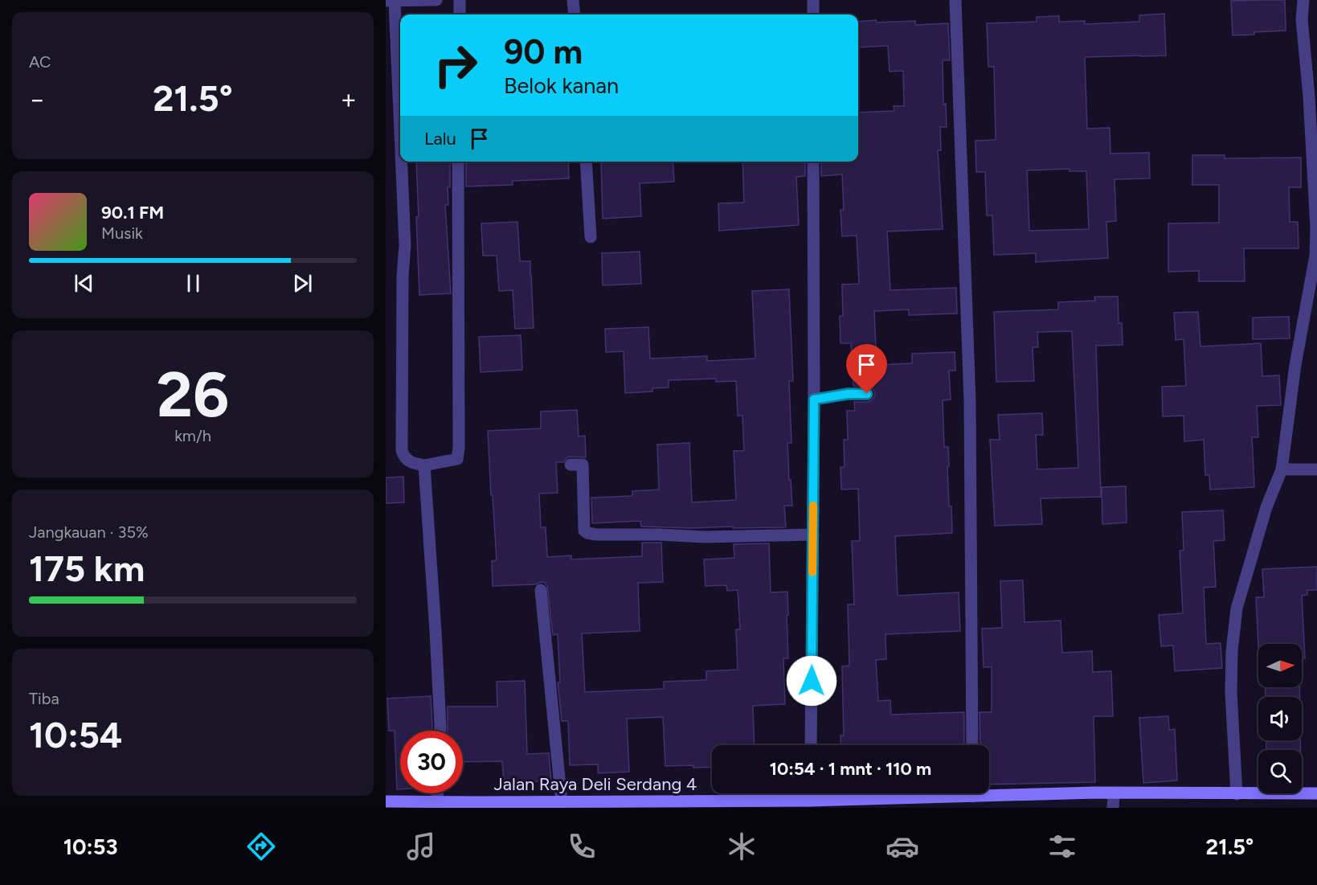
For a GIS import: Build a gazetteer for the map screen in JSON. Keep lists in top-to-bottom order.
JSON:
{
  "streets": {
    "street": ["Jalan Raya Deli Serdang 4"]
  },
  "north": "right",
  "page": {
    "tile": [
      "AC",
      ["26", "km/h"],
      ["Jangkauan · 35%", "175 km"],
      ["Tiba", "10:54"]
    ],
    "turn": ["90 m", "Belok kanan"],
    "heat": ["−", "21.5°", "+"],
    "then": "Lalu",
    "song": ["90.1 FM", "Musik"],
    "limit": "30",
    "trip": "10:54 · 1 mnt · 110 m",
    "tabs": ["10:53", "21.5°"]
  }
}
